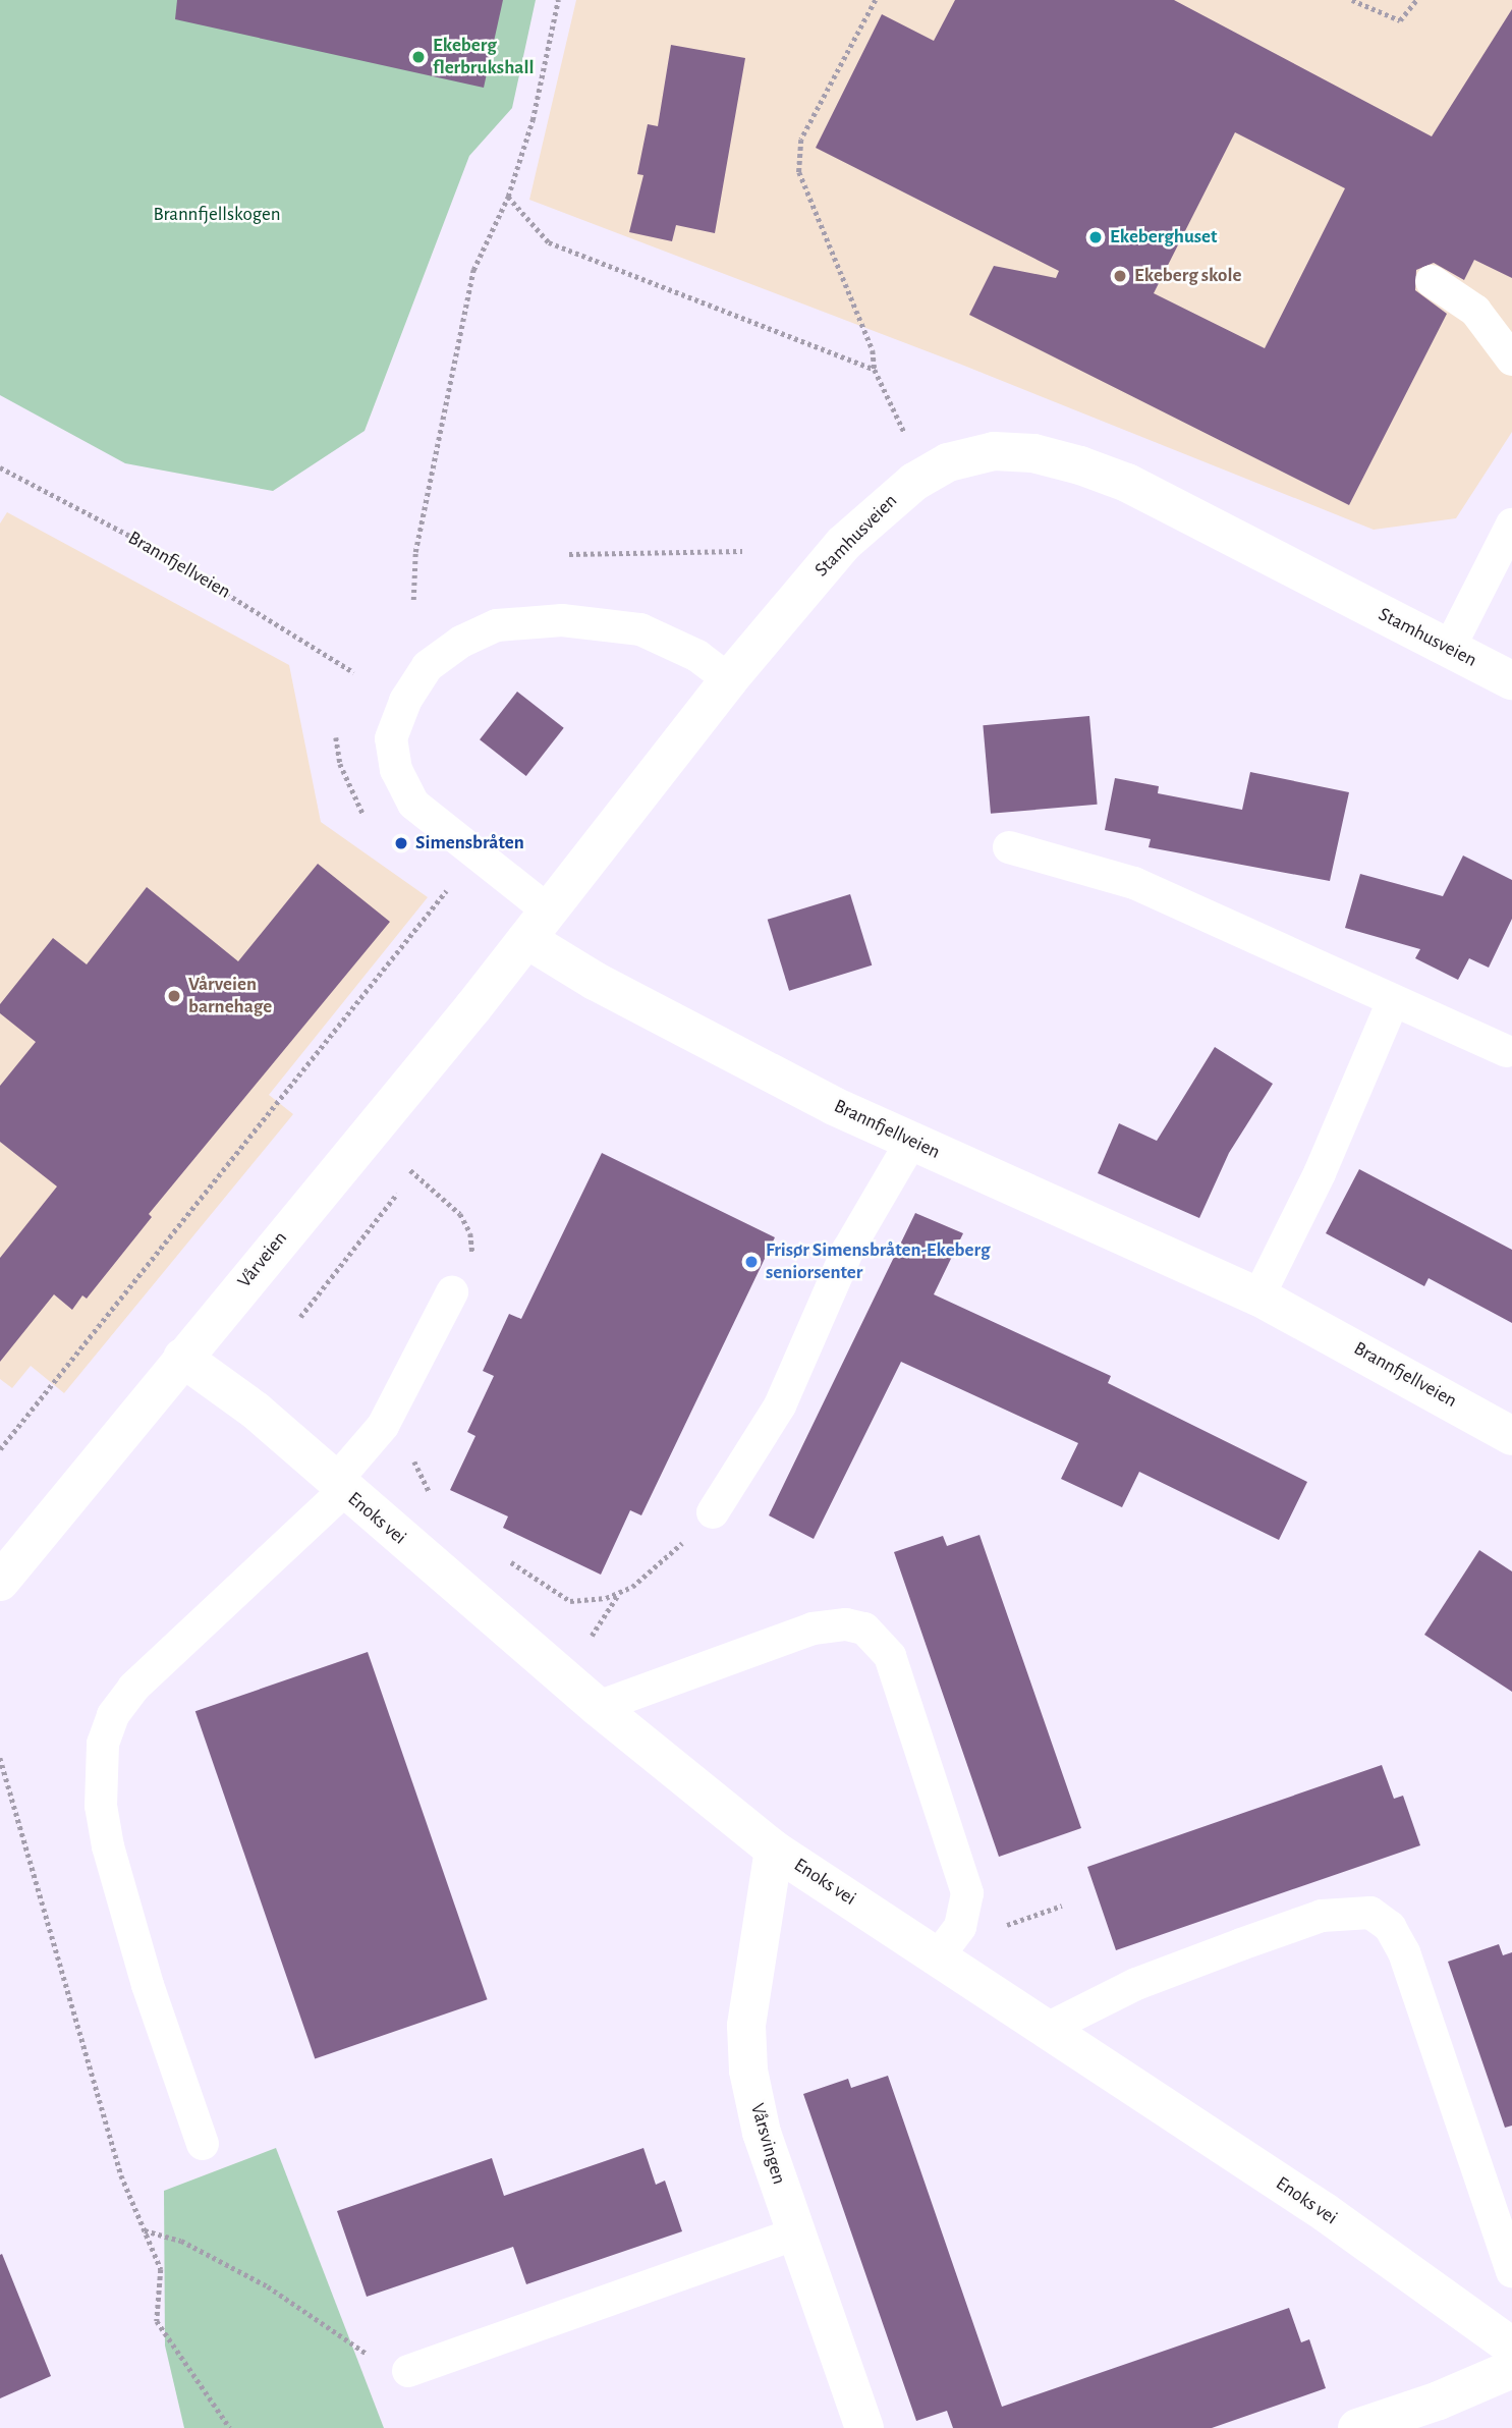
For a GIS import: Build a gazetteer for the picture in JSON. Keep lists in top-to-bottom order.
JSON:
{
  "streets": {
    "street": [
      "Stamhusveien",
      "Brannfjellveien",
      "Vårveien",
      "Enoks vei",
      "Vårsvingen"
    ]
  },
  "crossings": [
    ["Stamhusveien", "Brannfjellveien"],
    ["Stamhusveien", "Vårveien"],
    ["Brannfjellveien", "Vårveien"],
    ["Vårveien", "Enoks vei"],
    ["Enoks vei", "Vårsvingen"]
  ],
  "parks": ["Brannfjellskogen"],
  "places": [
    "Ekeberg flerbrukshall",
    "Ekeberghuset",
    "Ekeberg skole",
    "Simensbråten",
    "Vårveien barnehage",
    "Frisør Simensbråten-Ekeberg seniorsenter"
  ]
}
